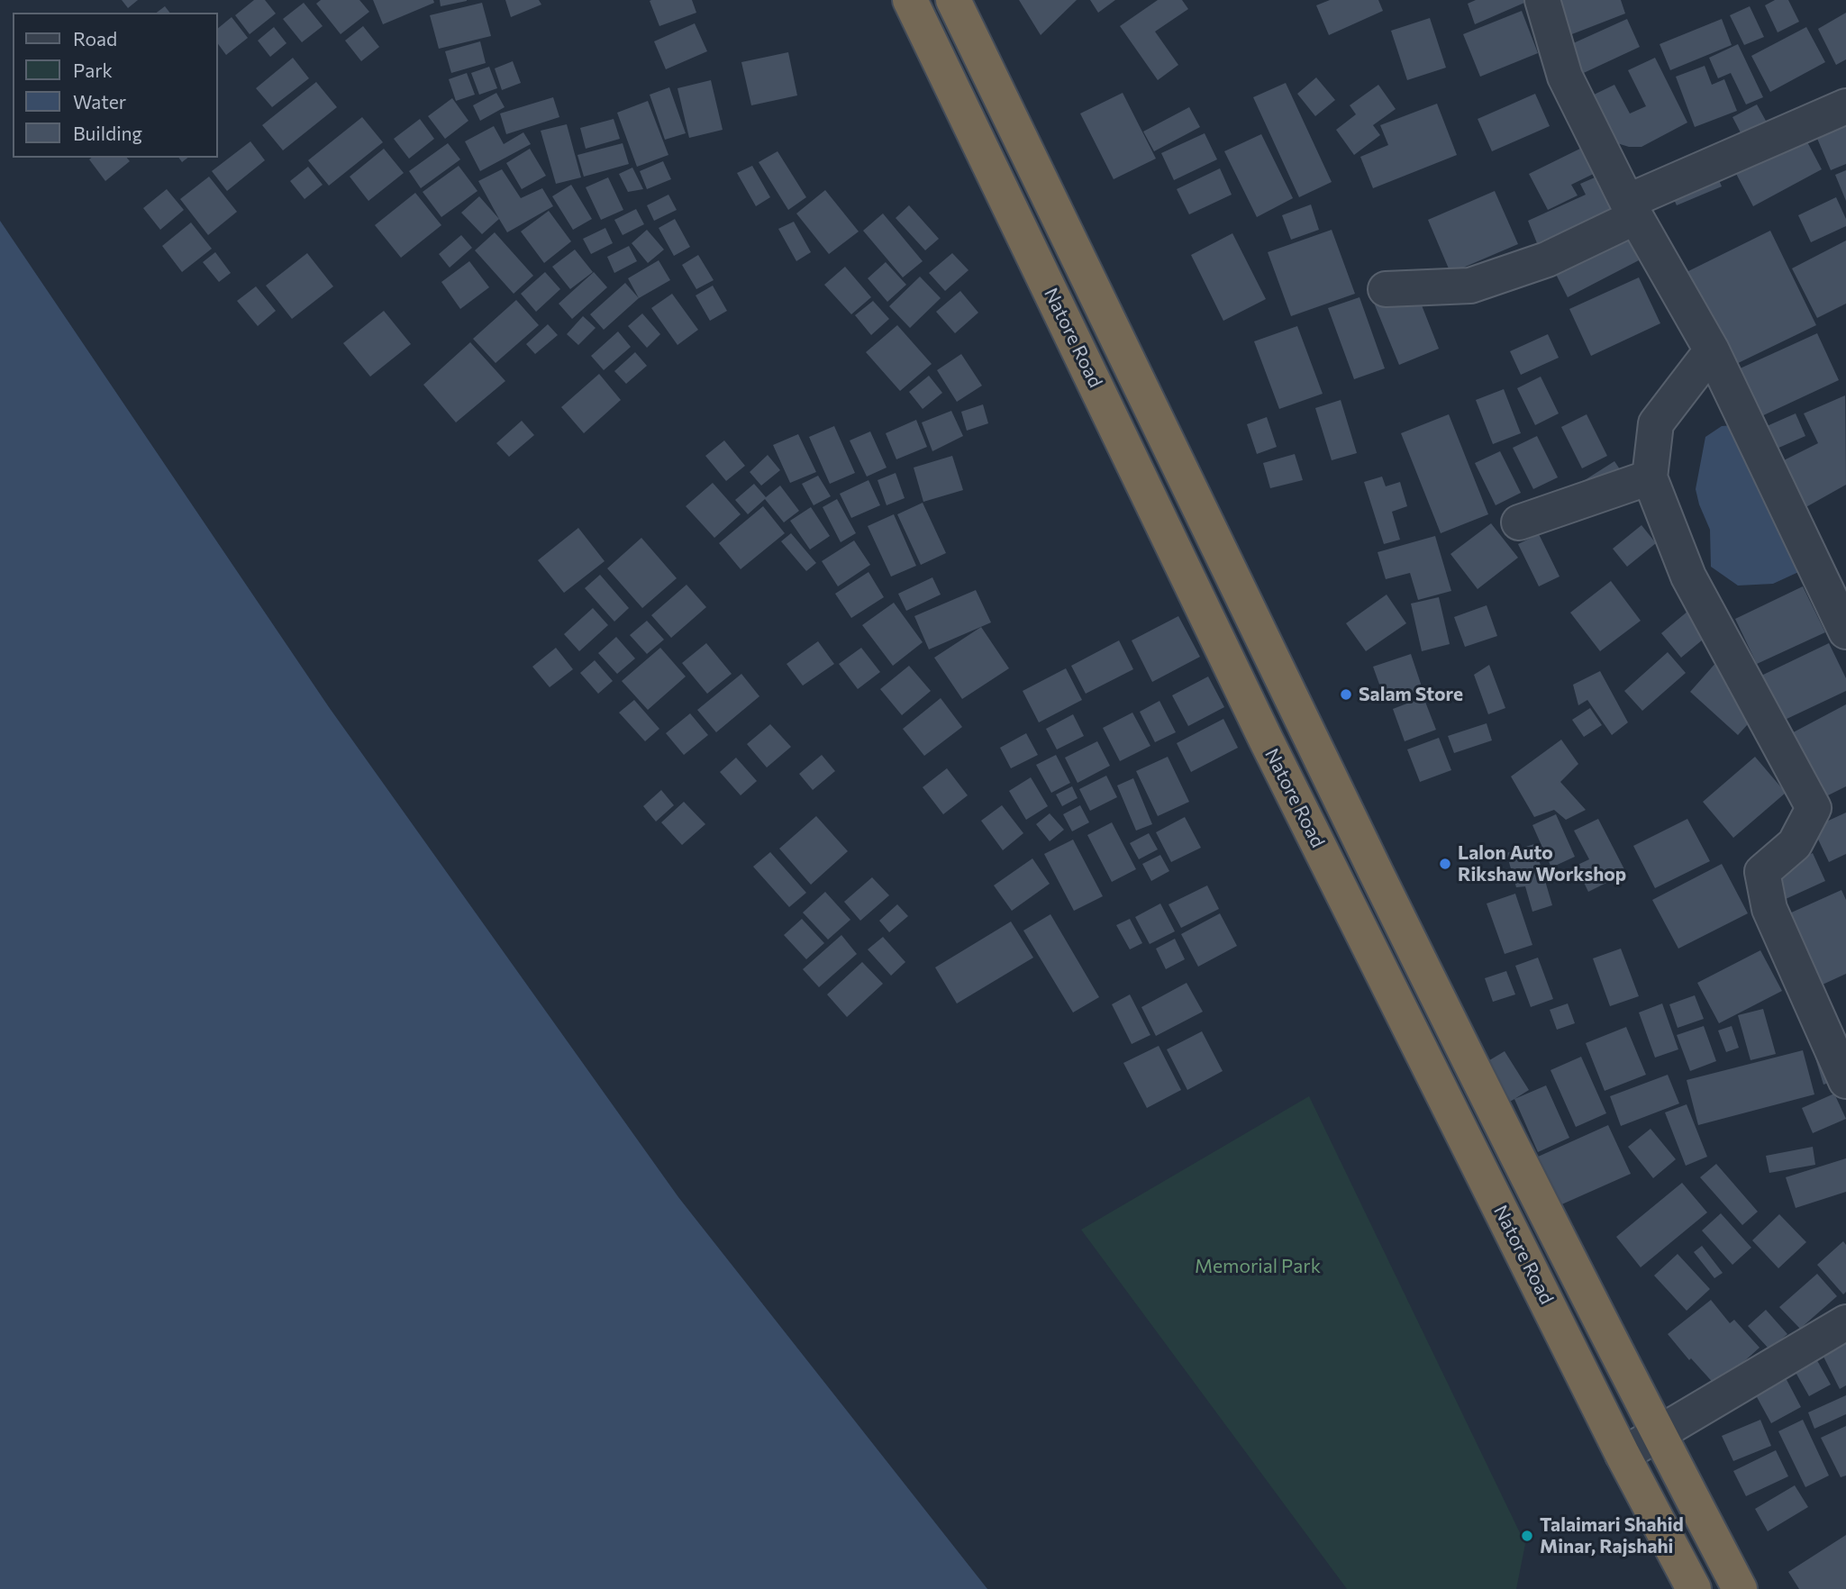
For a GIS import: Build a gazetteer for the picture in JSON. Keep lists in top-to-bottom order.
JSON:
{
  "streets": {
    "highway": ["Natore Road"]
  },
  "parks": ["Memorial Park"],
  "places": ["Salam Store", "Lalon Auto Rikshaw Workshop", "Talaimari Shahid Minar, Rajshahi"],
  "legend": [
    "Road",
    "Park",
    "Water",
    "Building"
  ]
}
